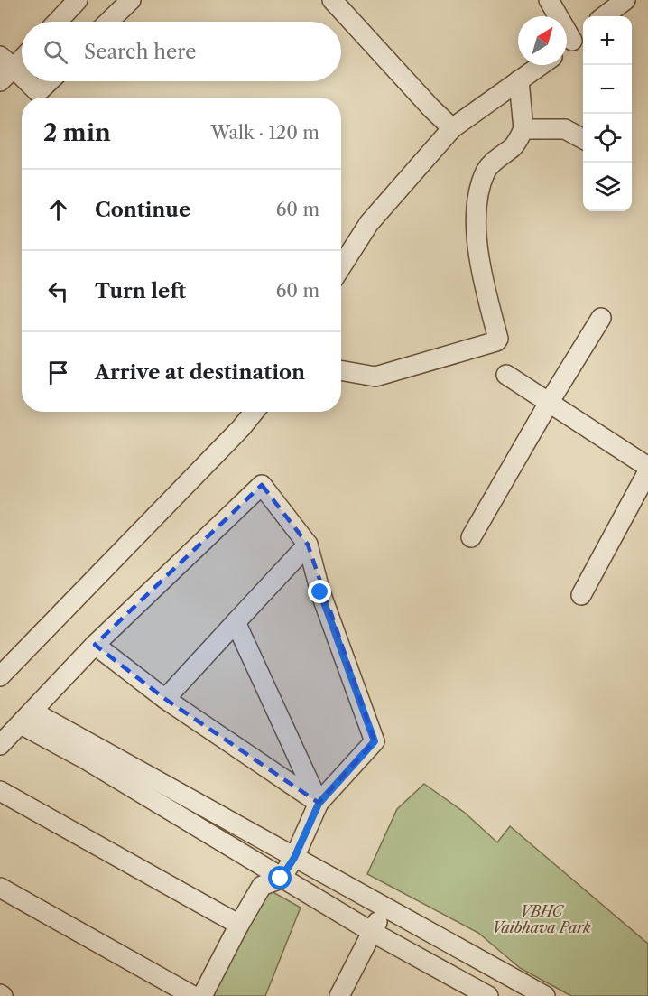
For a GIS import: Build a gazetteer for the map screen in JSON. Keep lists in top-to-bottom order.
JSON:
{
  "parks": ["VBHC Vaibhava Park"],
  "north": "top right",
  "page": {
    "map_buttons": ["+", "−"],
    "search": "Search here",
    "heading": ["2 min", "Walk · 120 m"],
    "list": [
      ["Continue", "60 m"],
      ["Turn left", "60 m"],
      "Arrive at destination"
    ]
  }
}
